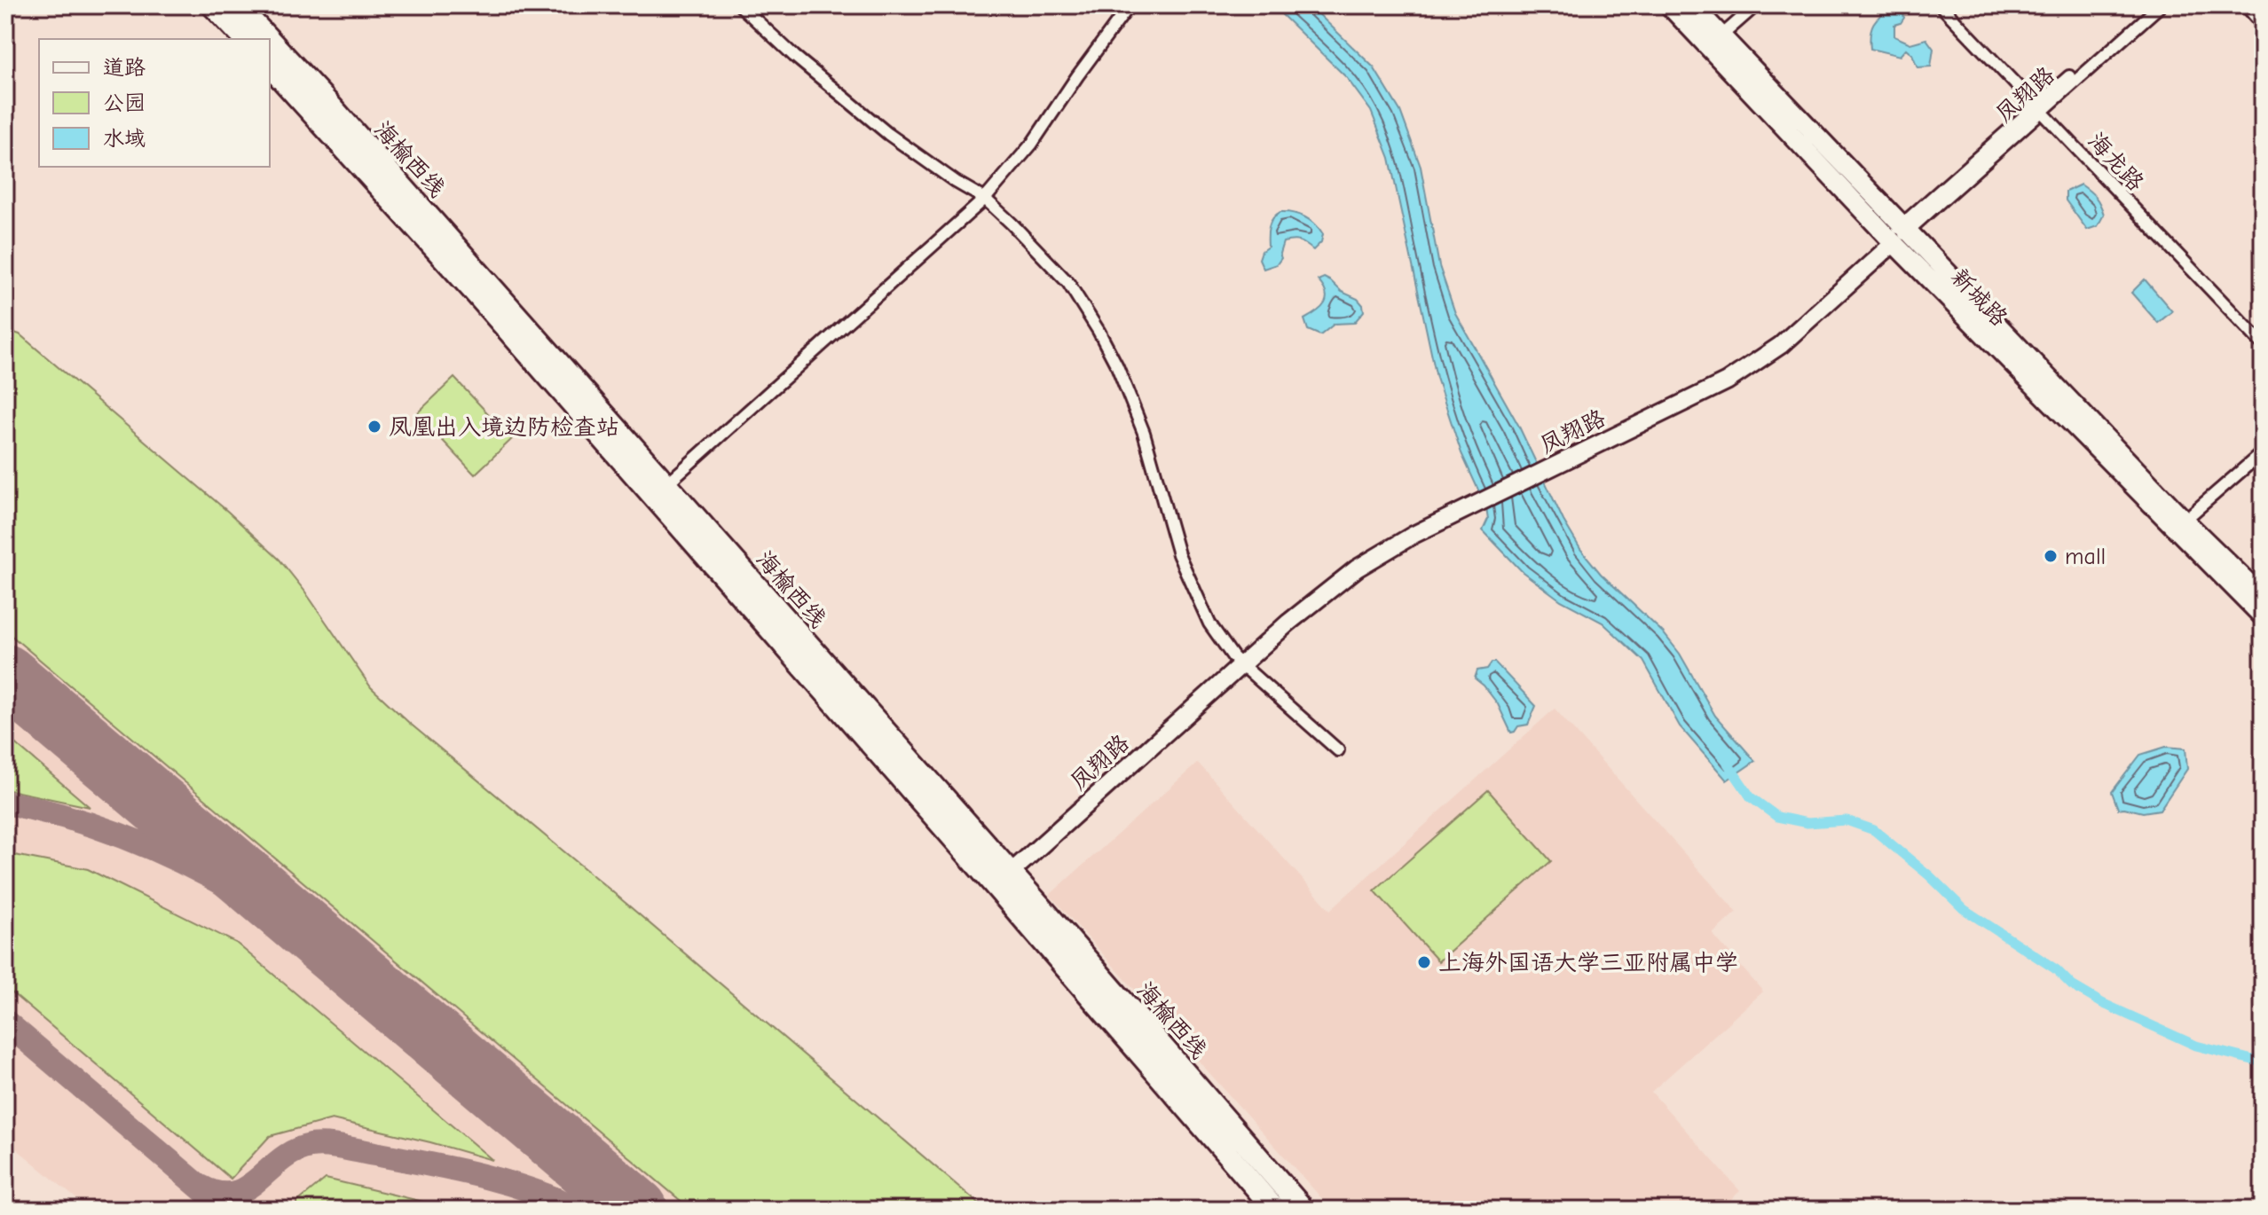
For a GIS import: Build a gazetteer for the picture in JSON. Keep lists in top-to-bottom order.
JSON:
{
  "streets": {
    "highway": ["海榆西线"],
    "main road": ["新城路"],
    "street": ["凤翔路", "海龙路"]
  },
  "crossings": [
    ["凤翔路", "海榆西线"],
    ["凤翔路", "海龙路"],
    ["凤翔路", "新城路"]
  ],
  "places": ["凤凰出入境边防检查站", "mall", "上海外国语大学三亚附属中学"],
  "legend": ["道路", "公园", "水域"]
}
